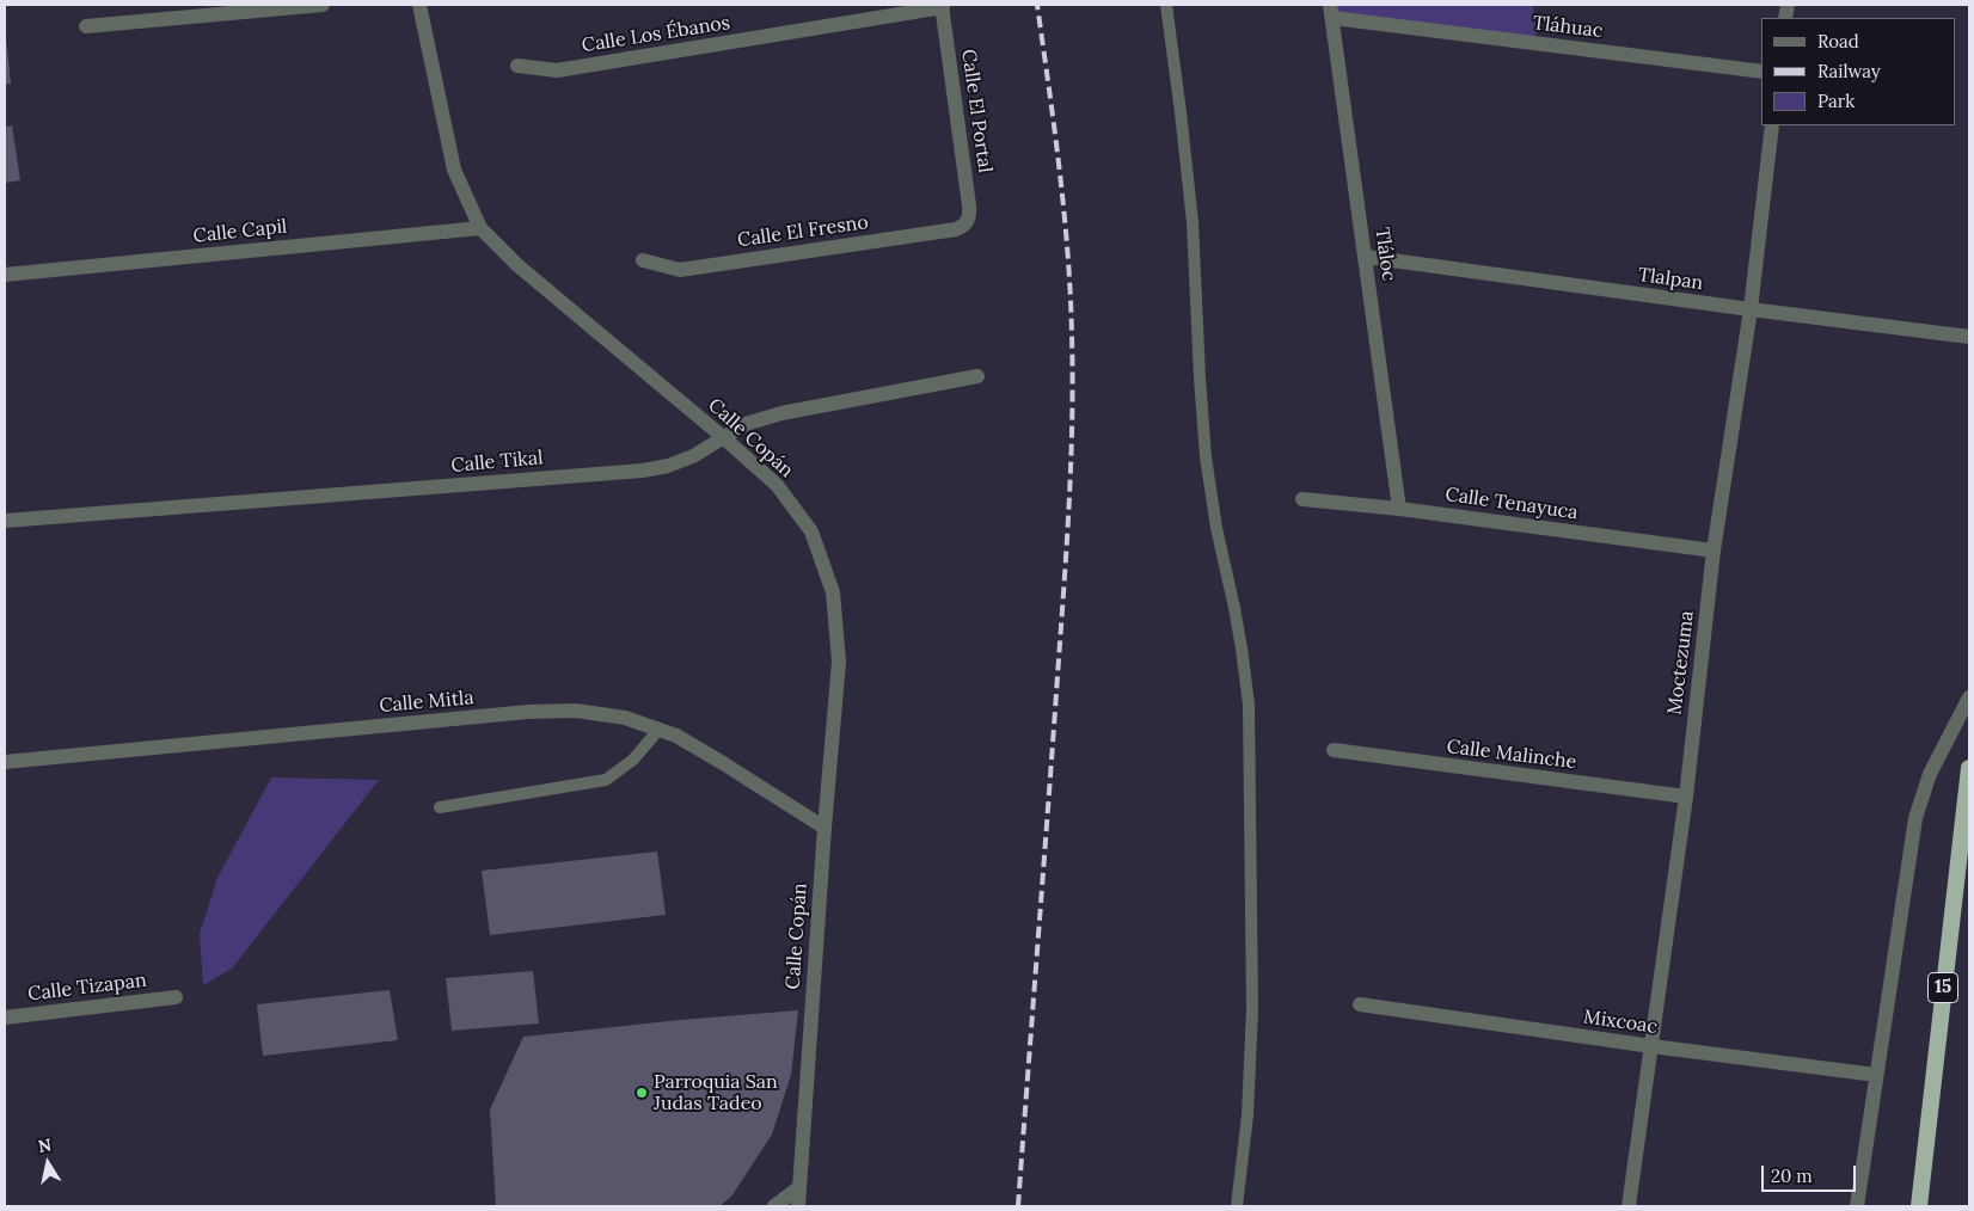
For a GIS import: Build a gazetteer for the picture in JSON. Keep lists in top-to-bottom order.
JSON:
{
  "streets": {
    "highway": ["15"],
    "street": [
      "Tláhuac",
      "Calle Los Ébanos",
      "Calle El Portal",
      "Calle Capil",
      "Calle El Fresno",
      "Tláloc",
      "Tlalpan",
      "Calle Copán",
      "Calle Tikal",
      "Calle Tenayuca",
      "Moctezuma",
      "Calle Mitla",
      "Calle Malinche",
      "Calle Tizapan",
      "Mixcoac"
    ]
  },
  "crossings": [
    ["Tláhuac", "Tláloc"],
    ["Calle Los Ébanos", "Calle El Portal"],
    ["Calle El Portal", "Calle El Fresno"],
    ["Calle Capil", "Calle Copán"],
    ["Tláloc", "Tlalpan"],
    ["Tláloc", "Calle Tenayuca"],
    ["Tlalpan", "Moctezuma"],
    ["Calle Copán", "Calle Tikal"],
    ["Calle Copán", "Calle Mitla"],
    ["Calle Tenayuca", "Moctezuma"],
    ["Moctezuma", "Calle Malinche"],
    ["Moctezuma", "Mixcoac"]
  ],
  "places": ["Parroquia San Judas Tadeo"],
  "legend": ["Road", "Railway", "Park"],
  "scale_bar": "20 m",
  "north": "top"
}
